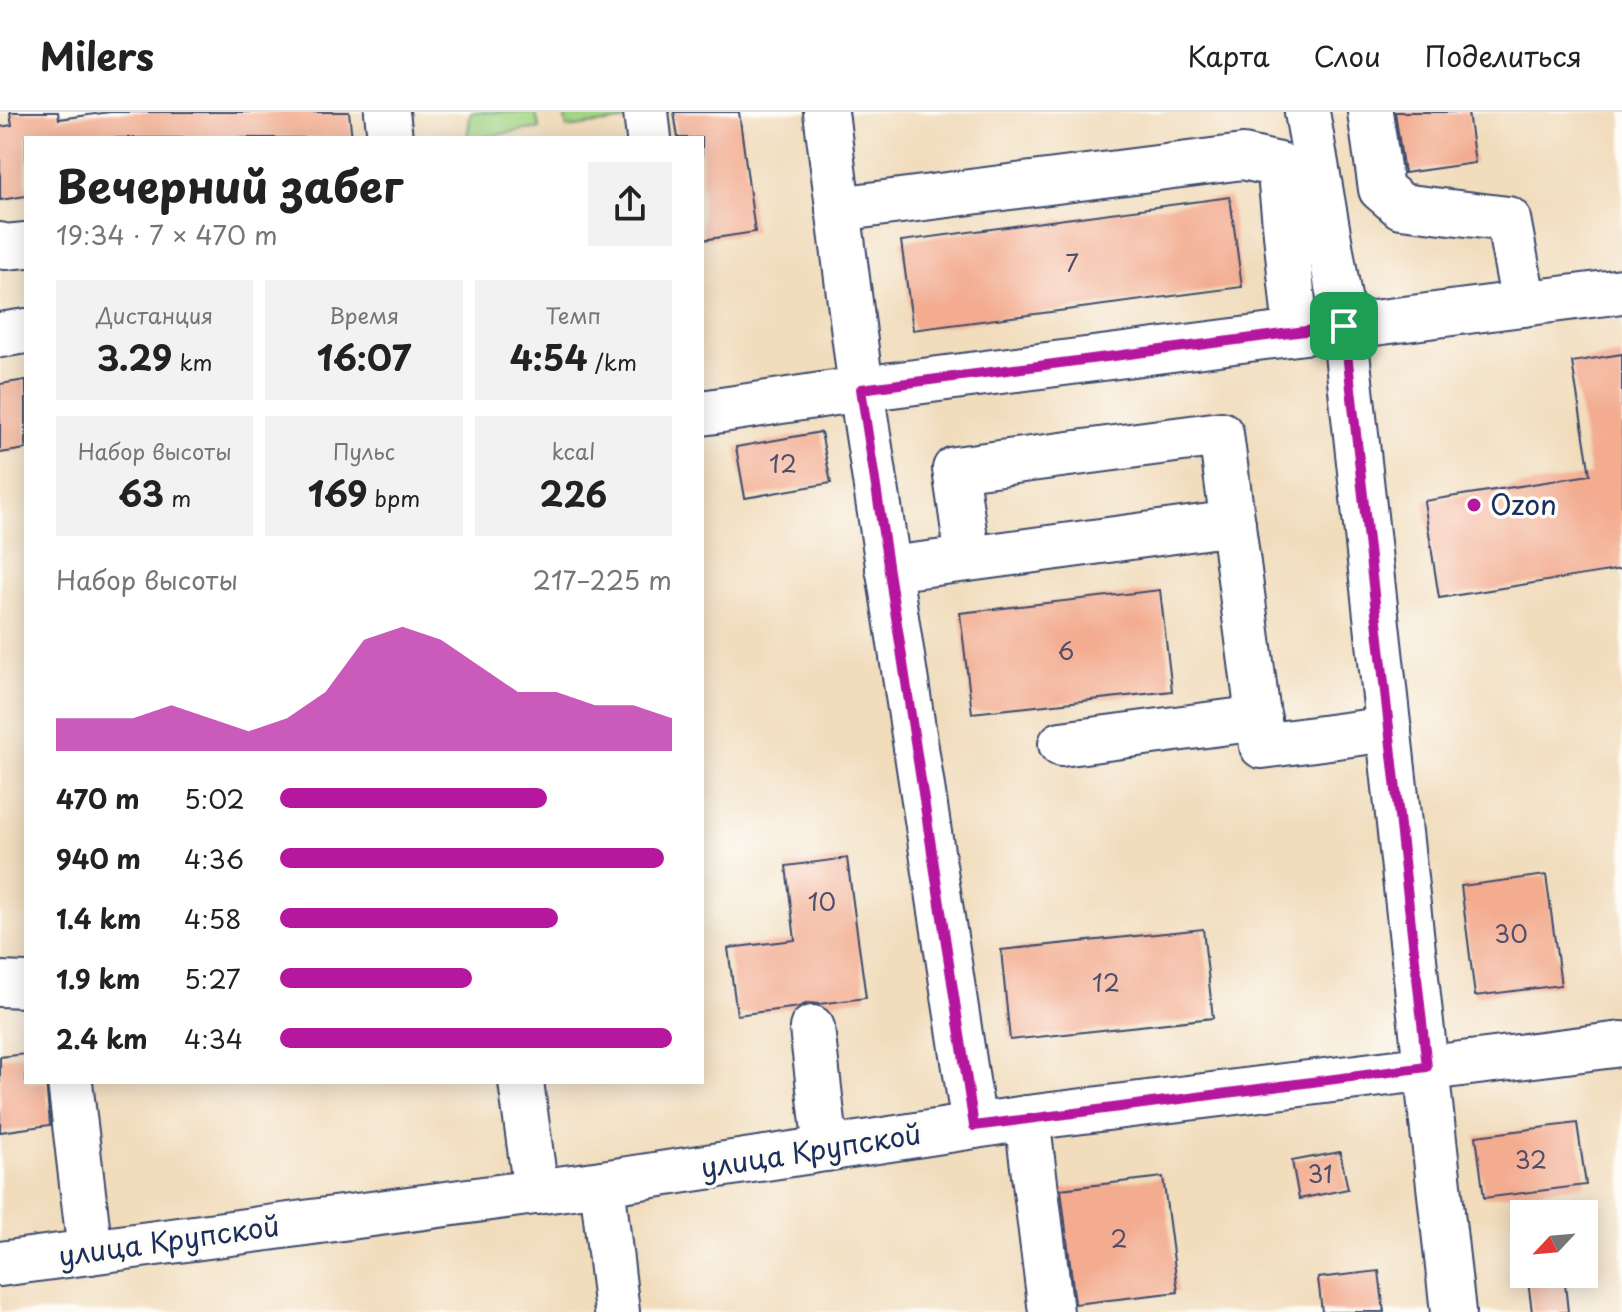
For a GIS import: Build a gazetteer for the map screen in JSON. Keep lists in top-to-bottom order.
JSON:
{
  "streets": {
    "street": ["улица Крупской"]
  },
  "places": ["Ozon"],
  "house_numbers": [
    "7",
    "12",
    "6",
    "10",
    "30",
    "12",
    "32",
    "31",
    "2"
  ],
  "north": "bottom left",
  "page": {
    "header": "Milers",
    "nav": ["Карта", "Слои", "Поделиться"],
    "heading": ["Вечерний забег", "19:34 · 7 × 470 m"],
    "stats": [
      ["Дистанция", "3.29 km"],
      ["Время", "16:07"],
      ["Темп", "4:54 /km"],
      ["Набор высоты", "63 m"],
      ["Пульс", "169 bpm"],
      ["kcal", "226"]
    ],
    "chart": ["Набор высоты", "217–225 m"],
    "list": [
      {
        "name": "470 m",
        "note": "5:02"
      },
      {
        "name": "940 m",
        "note": "4:36"
      },
      {
        "name": "1.4 km",
        "note": "4:58"
      },
      {
        "name": "1.9 km",
        "note": "5:27"
      },
      {
        "name": "2.4 km",
        "note": "4:34"
      }
    ]
  }
}
